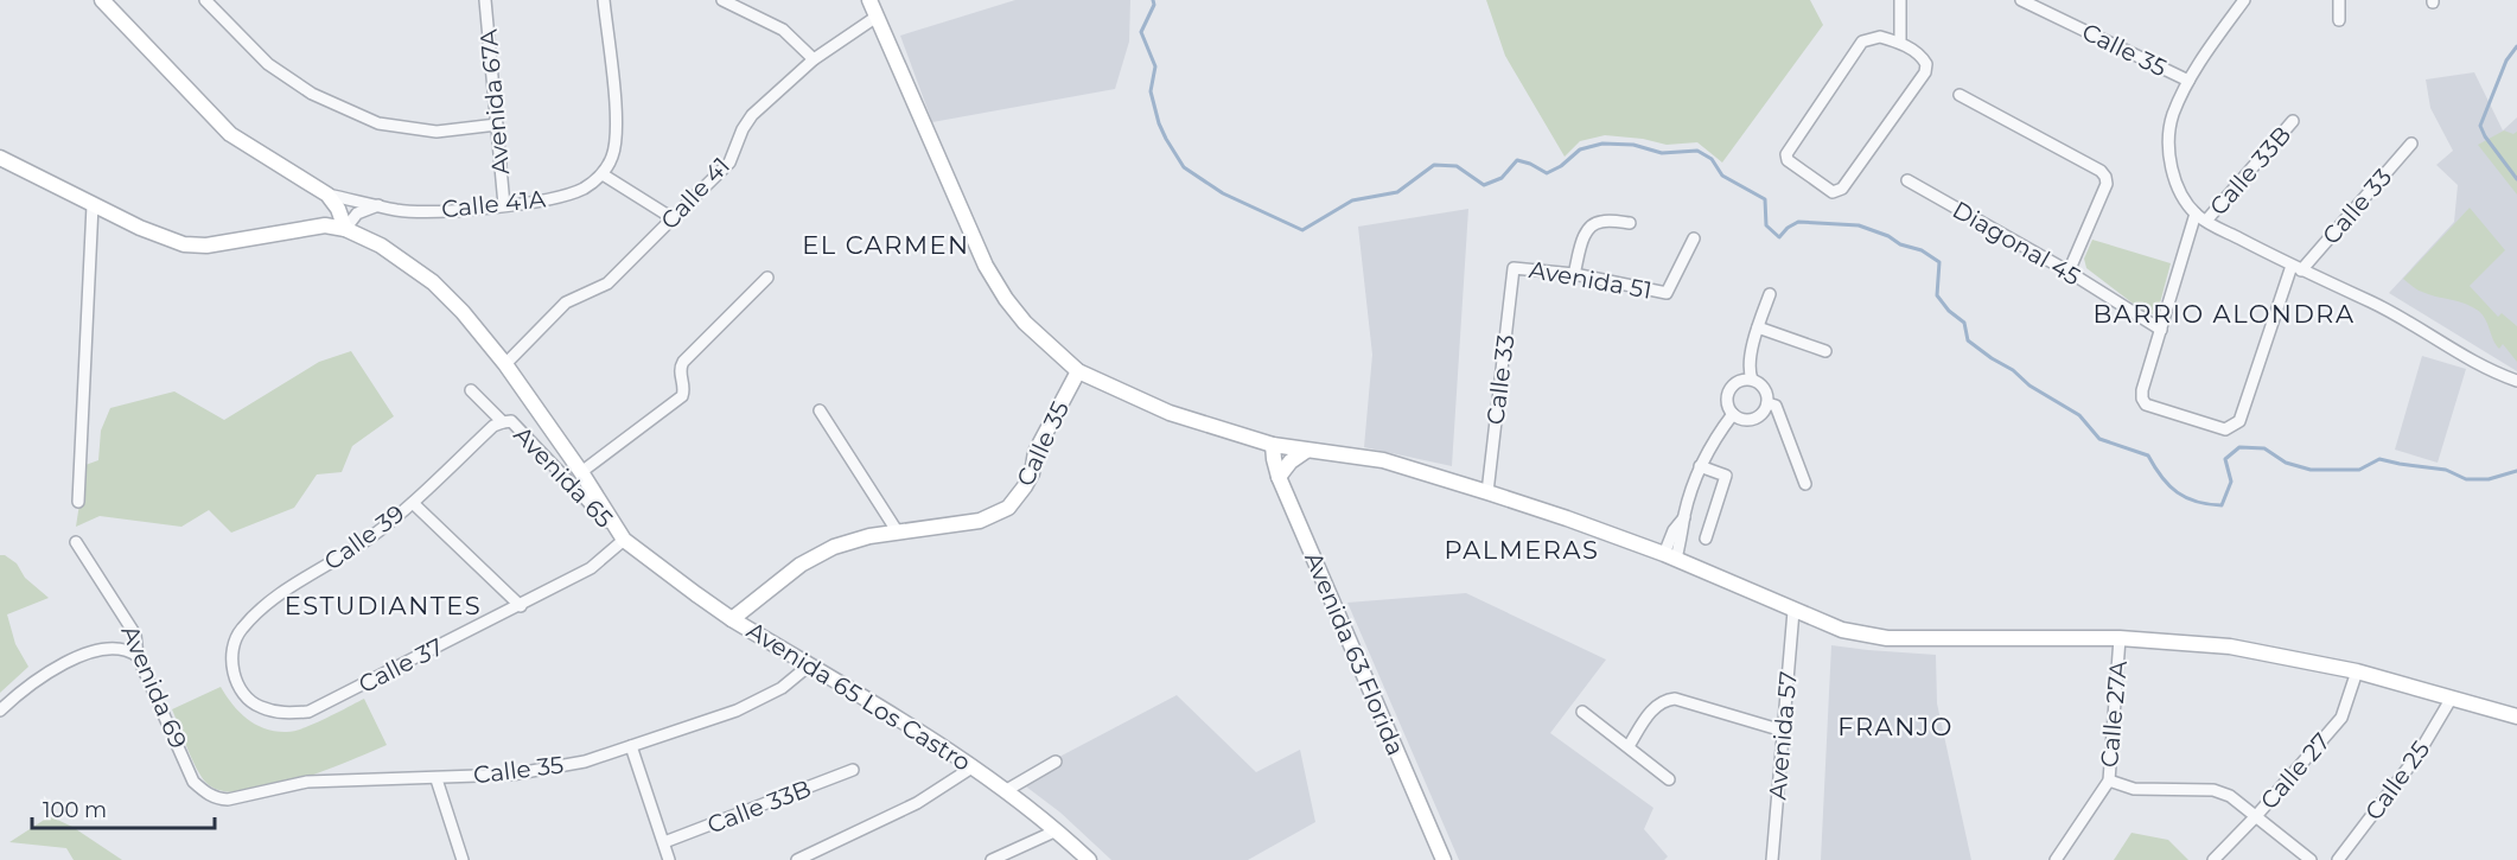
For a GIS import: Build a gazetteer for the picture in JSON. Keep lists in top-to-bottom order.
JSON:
{
  "streets": {
    "main road": ["Calle 35", "Avenida 63 Florida", "Avenida 65 Los Castro"],
    "street": [
      "Avenida 67A",
      "Calle 33B",
      "Calle 41",
      "Calle 41A",
      "Calle 33",
      "Diagonal 45",
      "Avenida 51",
      "Avenida 65",
      "Calle 39",
      "Calle 37",
      "Avenida 69",
      "Calle 27A",
      "Avenida 57",
      "Calle 27",
      "Calle 25"
    ]
  },
  "crossings": [
    ["Calle 35", "Avenida 69"],
    ["Calle 35", "Avenida 65 Los Castro"],
    ["Avenida 67A", "Calle 41A"],
    ["Calle 33", "Diagonal 45"],
    ["Calle 33", "Avenida 51"],
    ["Avenida 65", "Calle 39"],
    ["Avenida 65", "Calle 37"],
    ["Avenida 65", "Avenida 65 Los Castro"],
    ["Calle 39", "Calle 37"],
    ["Calle 37", "Avenida 65 Los Castro"]
  ],
  "districts": [
    "EL CARMEN",
    "BARRIO ALONDRA",
    "PALMERAS",
    "ESTUDIANTES",
    "FRANJO"
  ],
  "scale_bar": "100 m"
}
